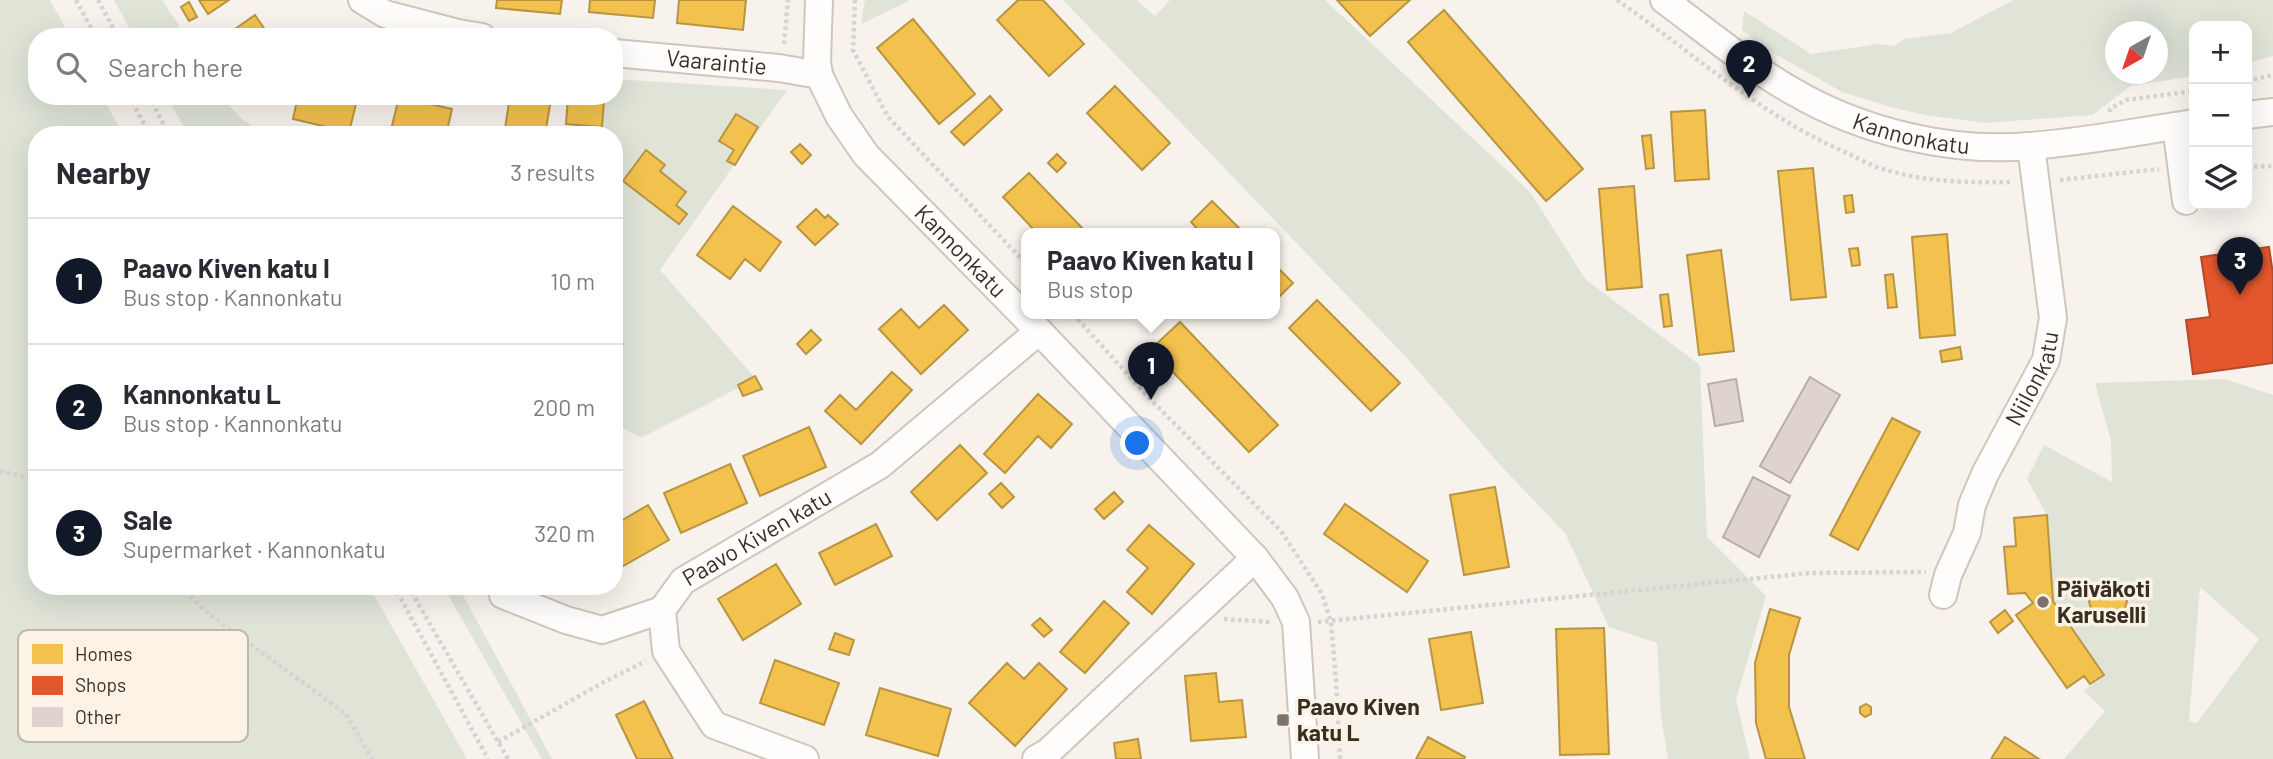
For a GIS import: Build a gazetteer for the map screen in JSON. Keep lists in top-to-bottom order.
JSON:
{
  "streets": {
    "street": [
      "Vaaraintie",
      "Kannonkatu",
      "Niilonkatu",
      "Paavo Kiven katu"
    ]
  },
  "crossings": [
    ["Vaaraintie", "Kannonkatu"],
    ["Kannonkatu", "Niilonkatu"],
    ["Kannonkatu", "Paavo Kiven katu"]
  ],
  "places": {
    "other": ["Päiväkoti Karuselli"],
    "transit": ["Paavo Kiven katu L"]
  },
  "legend": ["Homes", "Shops", "Other"],
  "north": "bottom left",
  "page": {
    "map_buttons": ["+", "−"],
    "search": "Search here",
    "pins": ["2", "3", "1"],
    "heading": ["Nearby", "3 results"],
    "list": [
      {
        "mark": "1",
        "name": "Paavo Kiven katu I",
        "note": "Bus stop · Kannonkatu",
        "value": "10 m"
      },
      {
        "mark": "2",
        "name": "Kannonkatu L",
        "note": "Bus stop · Kannonkatu",
        "value": "200 m"
      },
      {
        "mark": "3",
        "name": "Sale",
        "note": "Supermarket · Kannonkatu",
        "value": "320 m"
      }
    ],
    "popup": ["Paavo Kiven katu I", "Bus stop"]
  }
}
